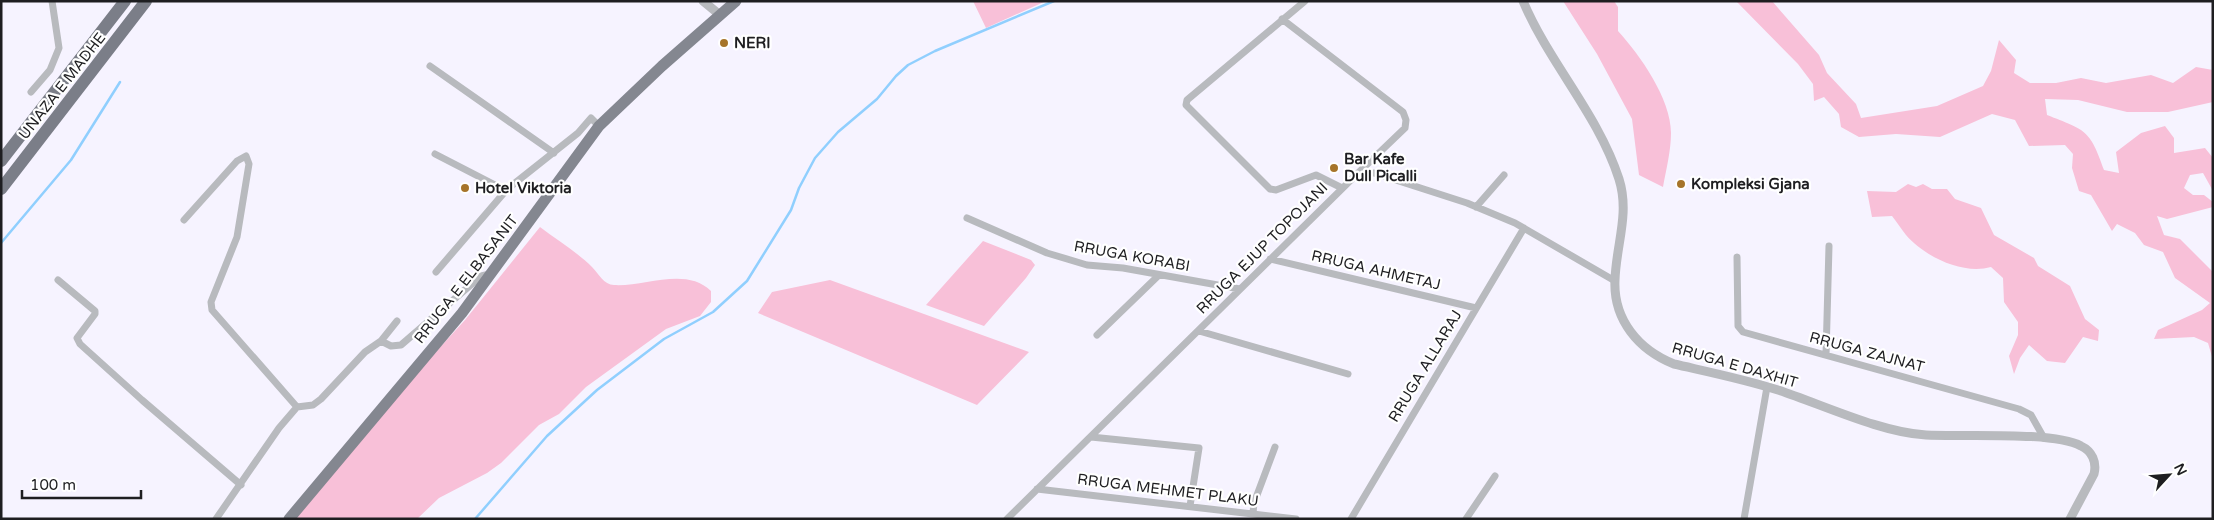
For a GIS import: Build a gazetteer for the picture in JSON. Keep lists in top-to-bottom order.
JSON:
{
  "streets": {
    "highway": ["UNAZA E MADHE"],
    "main road": ["RRUGA E ELBASANIT"],
    "street": [
      "RRUGA EJUP TOPOJANI",
      "RRUGA KORABI",
      "RRUGA AHMETAJ",
      "RRUGA ZAJNAT",
      "RRUGA E DAXHIT",
      "RRUGA ALLARAJ",
      "RRUGA MEHMET PLAKU"
    ]
  },
  "crossings": [
    ["RRUGA EJUP TOPOJANI", "RRUGA KORABI"],
    ["RRUGA EJUP TOPOJANI", "RRUGA AHMETAJ"],
    ["RRUGA EJUP TOPOJANI", "RRUGA MEHMET PLAKU"],
    ["RRUGA AHMETAJ", "RRUGA ALLARAJ"],
    ["RRUGA ZAJNAT", "RRUGA E DAXHIT"]
  ],
  "places": [
    "NERI",
    "Bar Kafe Dull Picalli",
    "Kompleksi Gjana",
    "Hotel Viktoria"
  ],
  "scale_bar": "100 m",
  "north": "top right"
}
